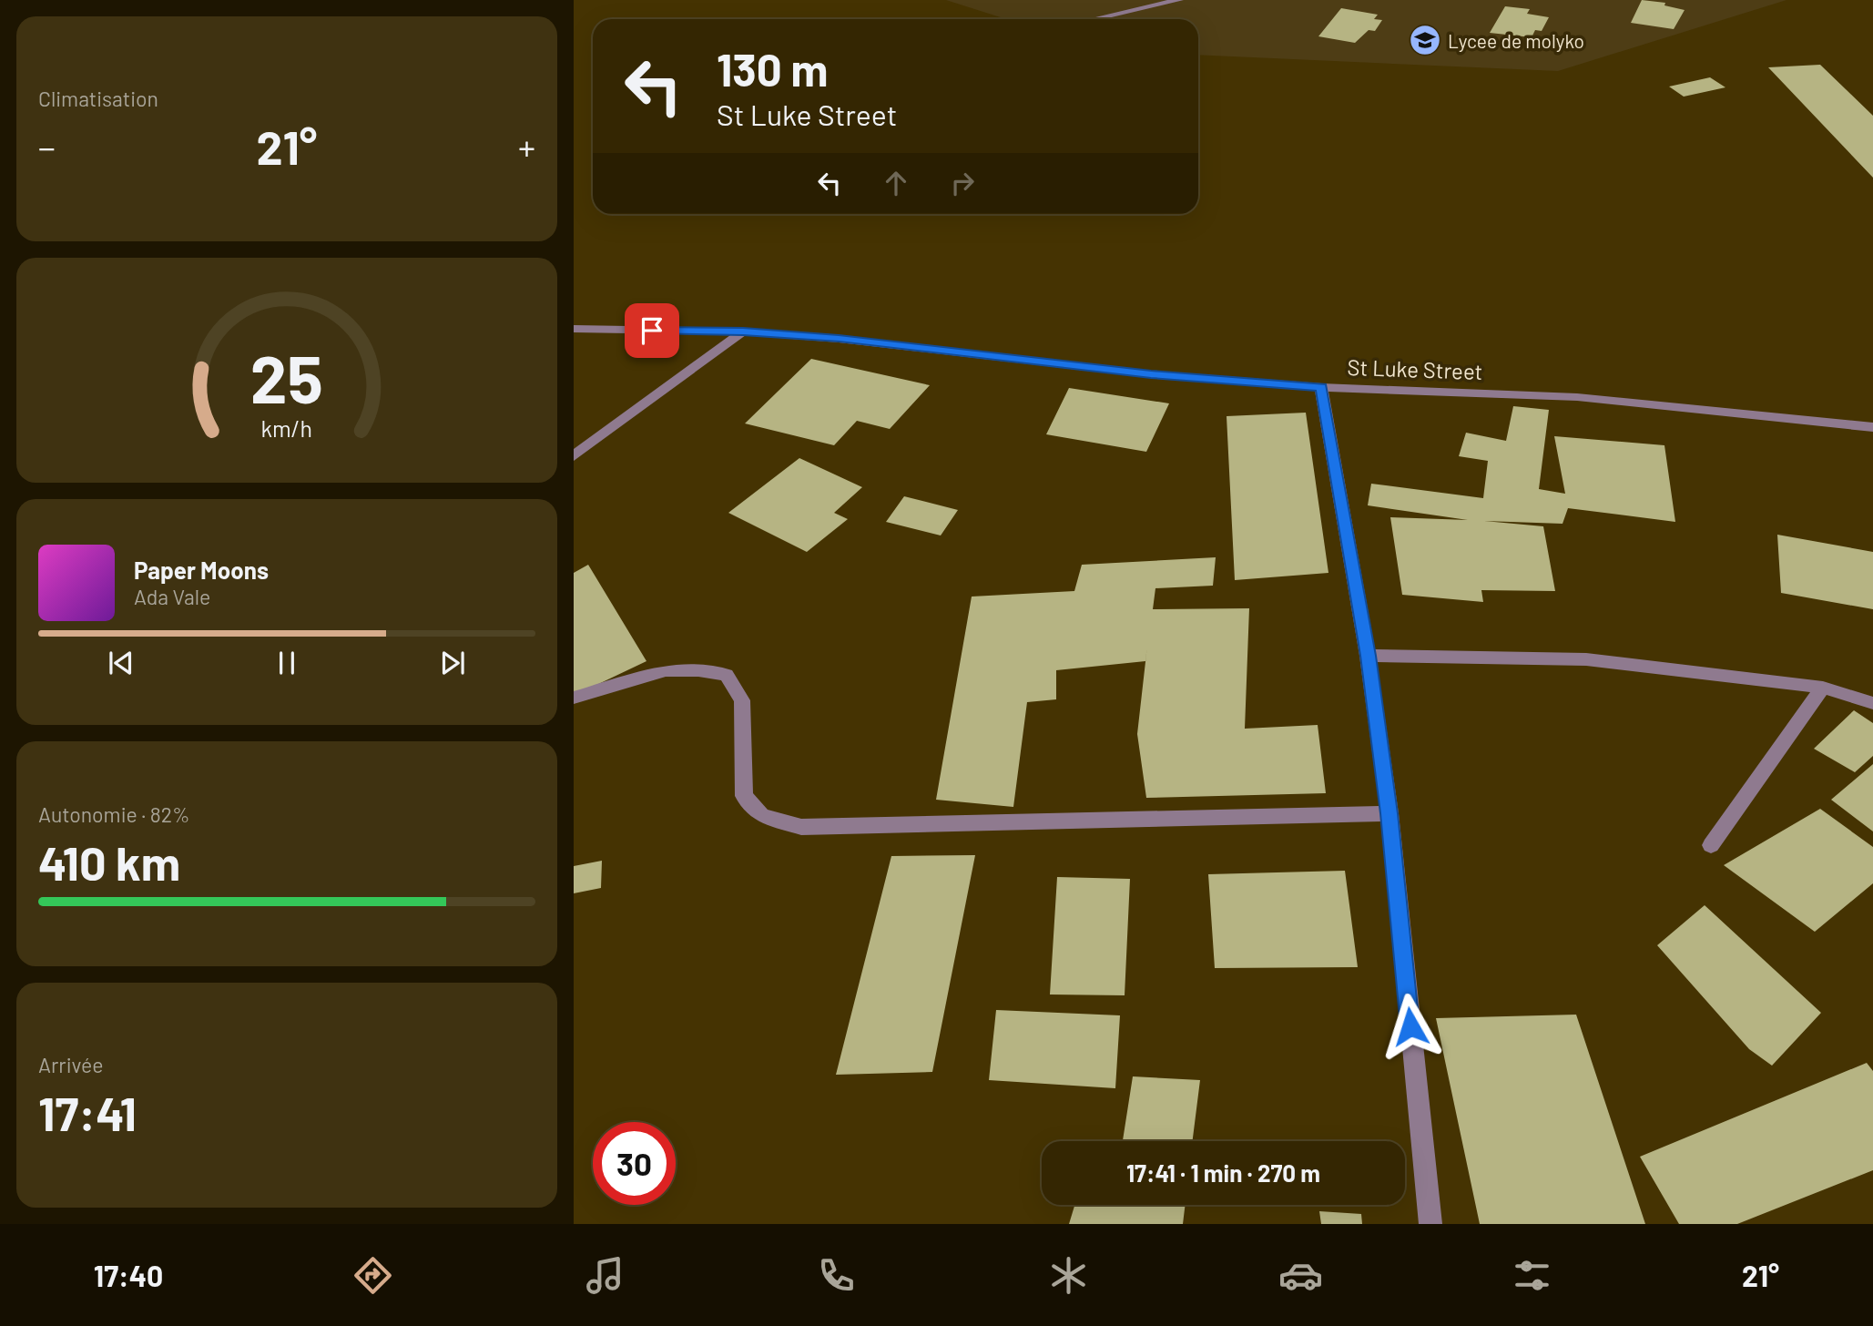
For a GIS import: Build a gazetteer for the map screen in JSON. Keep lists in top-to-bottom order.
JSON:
{
  "streets": {
    "street": ["St Luke Street"]
  },
  "places": {
    "school or university": ["Lycee de molyko"]
  },
  "page": {
    "tile": [
      "Climatisation",
      ["Autonomie · 82%", "410 km"],
      ["Arrivée", "17:41"]
    ],
    "turn": ["130 m", "St Luke Street"],
    "heat": ["−", "21°", "+"],
    "song": ["Paper Moons", "Ada Vale"],
    "limit": "30",
    "trip": "17:41 · 1 min · 270 m",
    "tabs": ["17:40", "21°"],
    "gauge": ["25", "km/h"]
  }
}
